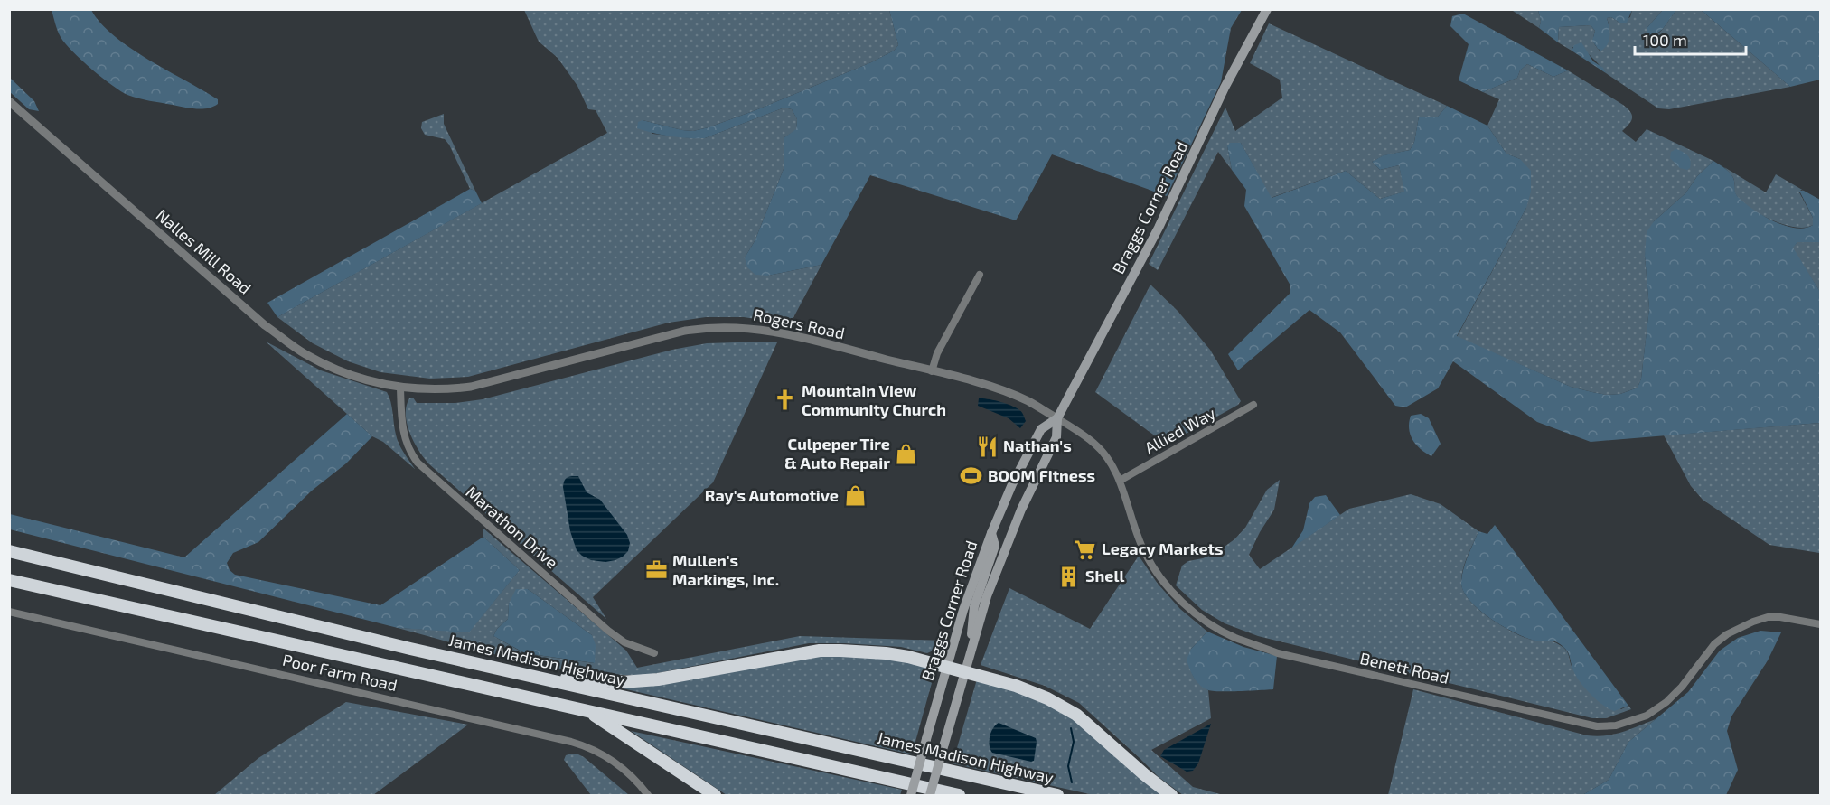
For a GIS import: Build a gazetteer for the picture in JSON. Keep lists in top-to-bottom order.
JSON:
{
  "streets": {
    "highway": ["James Madison Highway"],
    "main road": ["Braggs Corner Road"],
    "street": [
      "Nalles Mill Road",
      "Rogers Road",
      "Allied Way",
      "Marathon Drive",
      "Benett Road",
      "Poor Farm Road"
    ]
  },
  "crossings": [
    ["Braggs Corner Road", "Rogers Road"],
    ["Braggs Corner Road", "Benett Road"],
    ["Nalles Mill Road", "Rogers Road"],
    ["Nalles Mill Road", "Marathon Drive"],
    ["Rogers Road", "Marathon Drive"],
    ["Rogers Road", "Benett Road"],
    ["Allied Way", "Benett Road"]
  ],
  "places": {
    "church": ["Mountain View Community Church"],
    "restaurant": ["Nathan's"],
    "shop": ["Culpeper Tire & Auto Repair", "Ray's Automotive"],
    "sports": ["BOOM Fitness"],
    "supermarket": ["Legacy Markets"],
    "office": ["Mullen's Markings, Inc."],
    "building": ["Shell"]
  },
  "scale_bar": "100 m"
}
